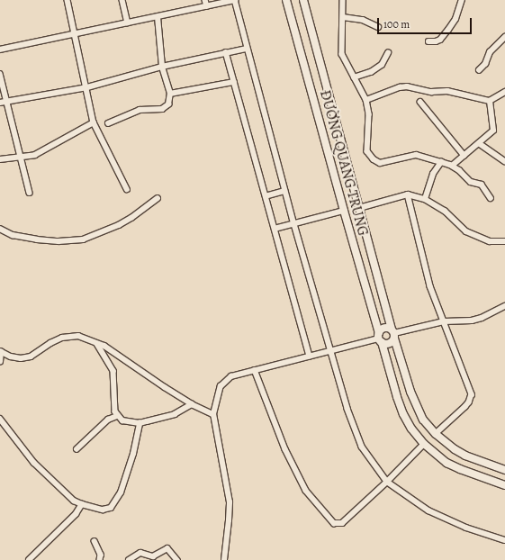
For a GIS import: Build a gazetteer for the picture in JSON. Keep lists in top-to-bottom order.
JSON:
{
  "streets": {
    "main road": ["ĐƯỜNG QUANG TRUNG"]
  },
  "scale_bar": "100 m"
}
